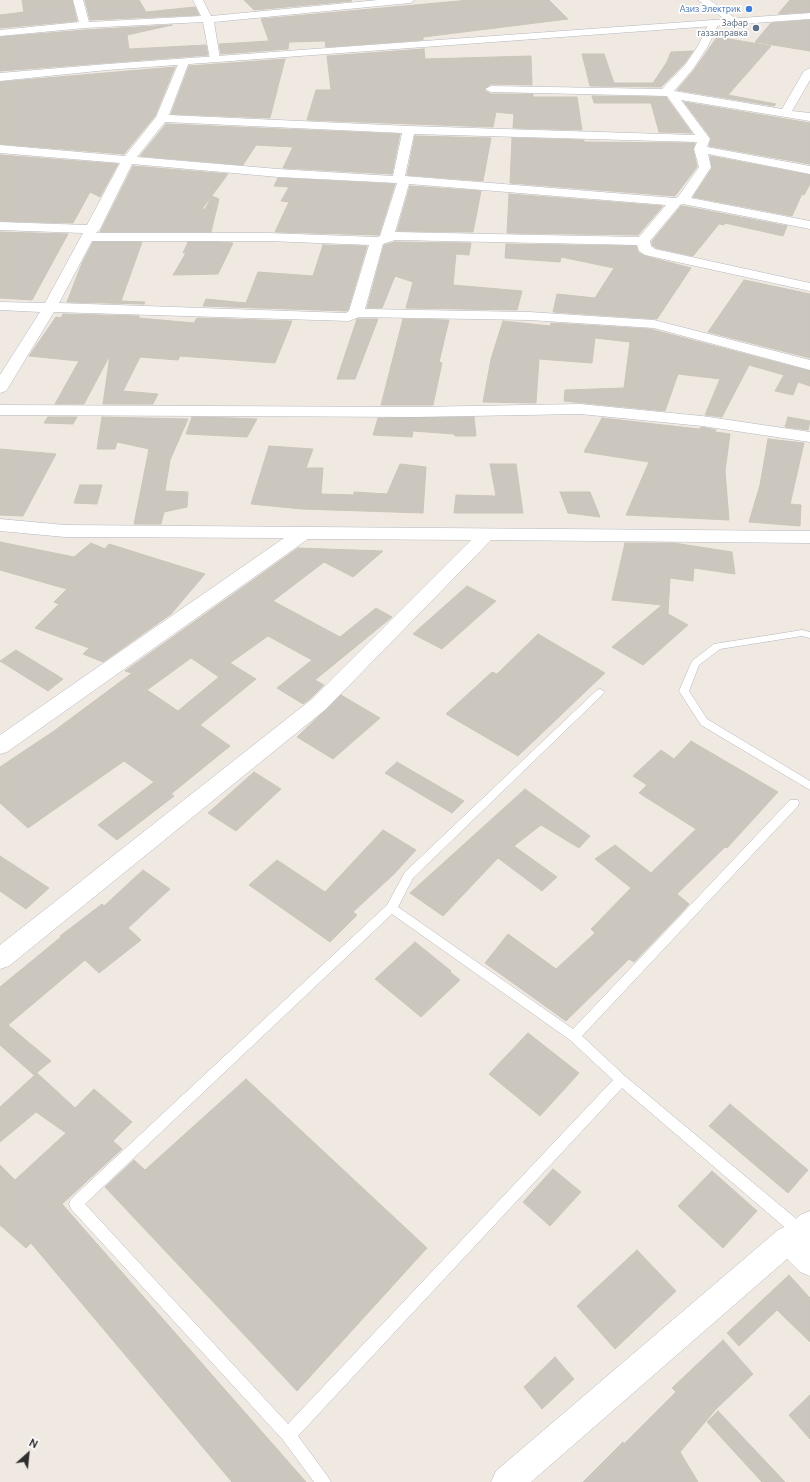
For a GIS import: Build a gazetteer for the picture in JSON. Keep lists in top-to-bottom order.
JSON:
{
  "places": ["Азиз Электрик", "Зафар газзаправка"],
  "north": "top right"
}
